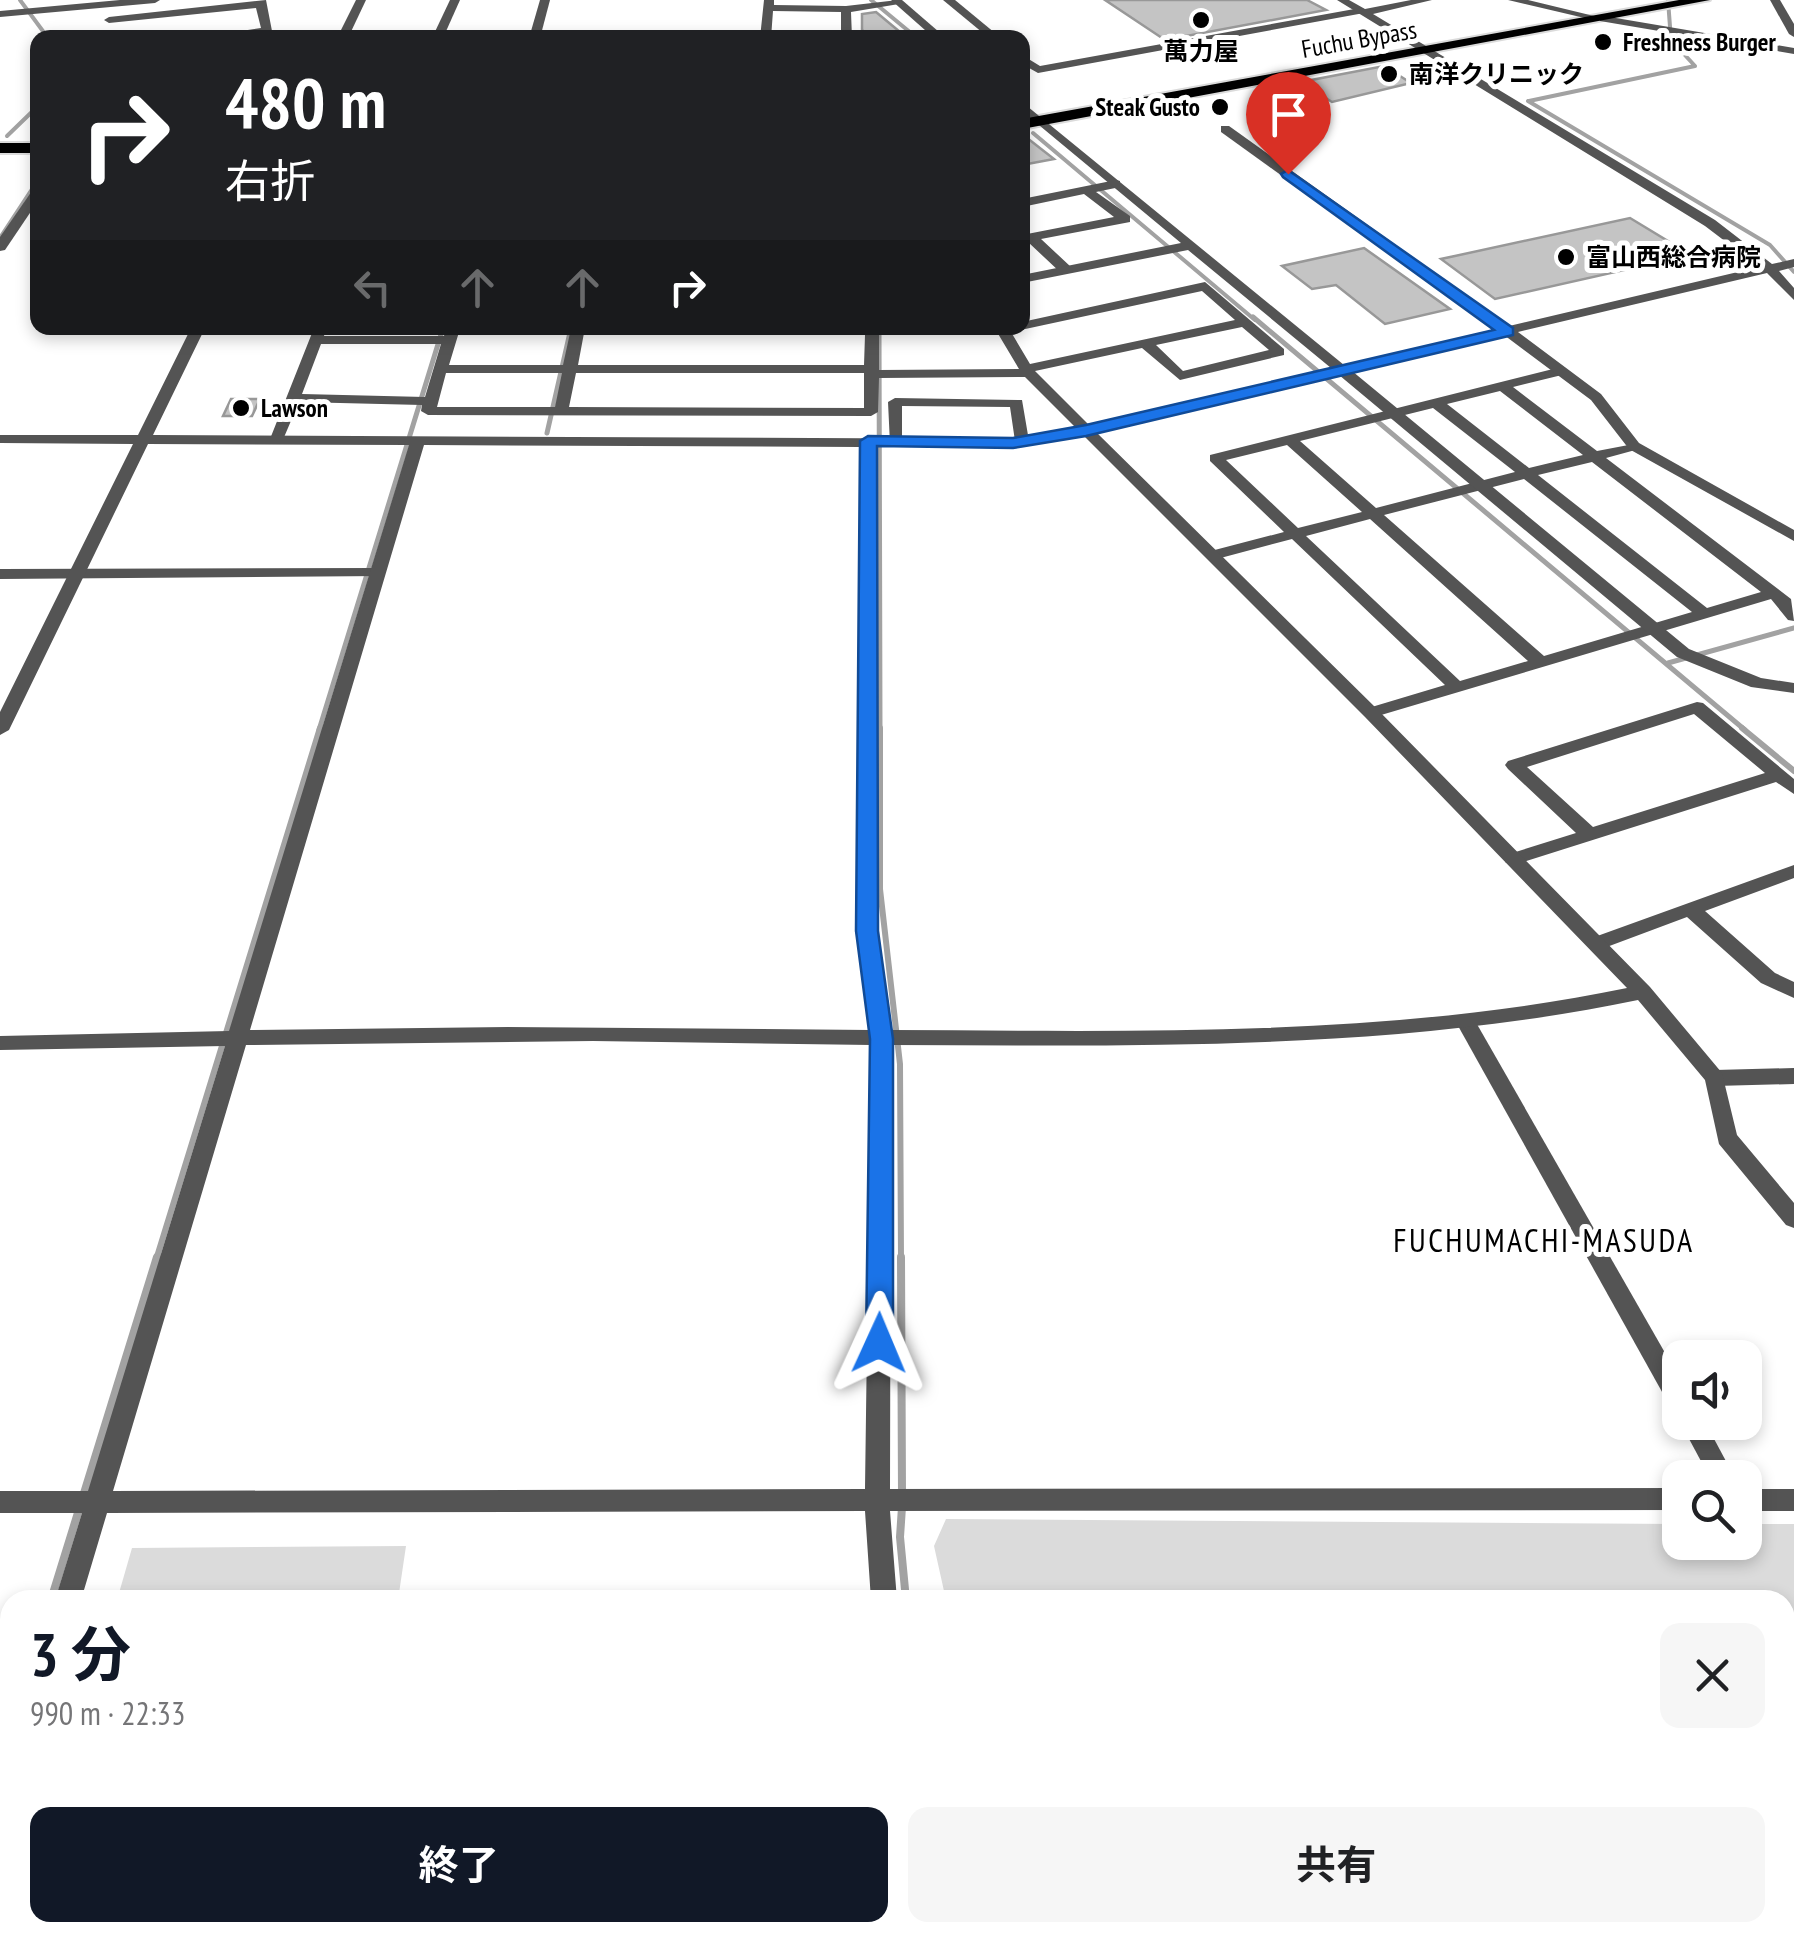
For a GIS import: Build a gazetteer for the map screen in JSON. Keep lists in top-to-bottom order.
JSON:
{
  "streets": {
    "highway": ["Fuchu Bypass"]
  },
  "districts": ["FUCHUMACHI-MASUDA"],
  "places": [
    "萬力屋",
    "Freshness Burger",
    "南洋クリニック",
    "Steak Gusto",
    "富山西総合病院",
    "Lawson"
  ],
  "page": {
    "turn": ["480 m", "右折"],
    "heading": ["3 分", "990 m · 22:33"],
    "buttons": ["終了", "共有"]
  }
}
